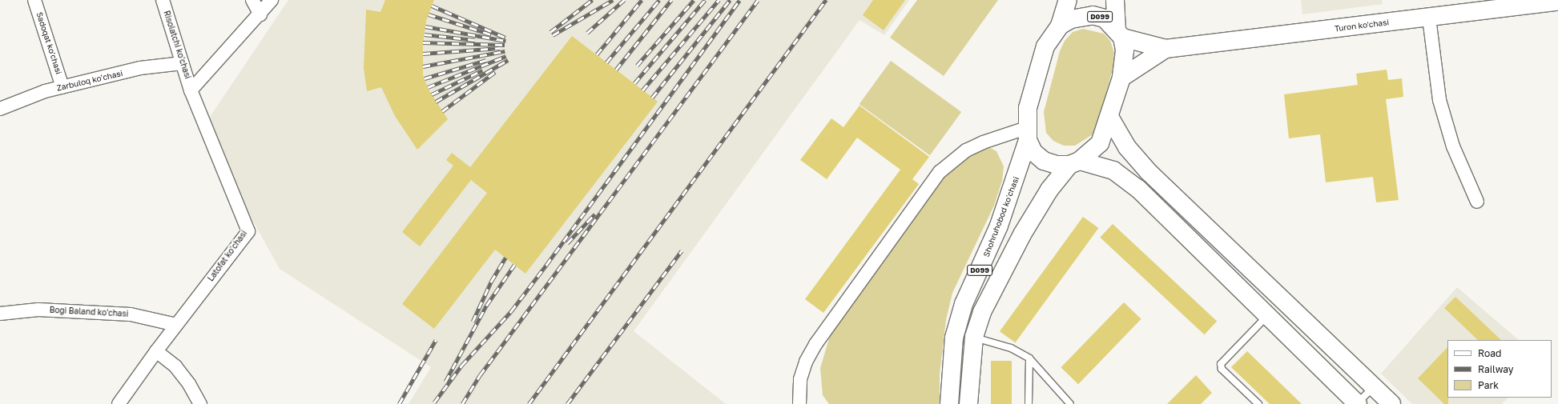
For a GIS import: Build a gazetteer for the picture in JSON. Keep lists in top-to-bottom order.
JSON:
{
  "streets": {
    "main road": ["D099", "Turon ko'chasi", "Shohruhobod koʻchasi"],
    "street": [
      "Sadoqat ko'chasi",
      "Risolatchi ko'chasi",
      "Zarbuloq ko'chasi",
      "Latofat ko'chasi",
      "Bogi Baland ko'chasi"
    ]
  },
  "crossings": [
    ["D099", "Turon ko'chasi"],
    ["D099", "Shohruhobod koʻchasi"],
    ["Sadoqat ko'chasi", "Zarbuloq ko'chasi"],
    ["Risolatchi ko'chasi", "Zarbuloq ko'chasi"],
    ["Risolatchi ko'chasi", "Latofat ko'chasi"],
    ["Latofat ko'chasi", "Bogi Baland ko'chasi"]
  ],
  "legend": ["Road", "Railway", "Park"]
}
